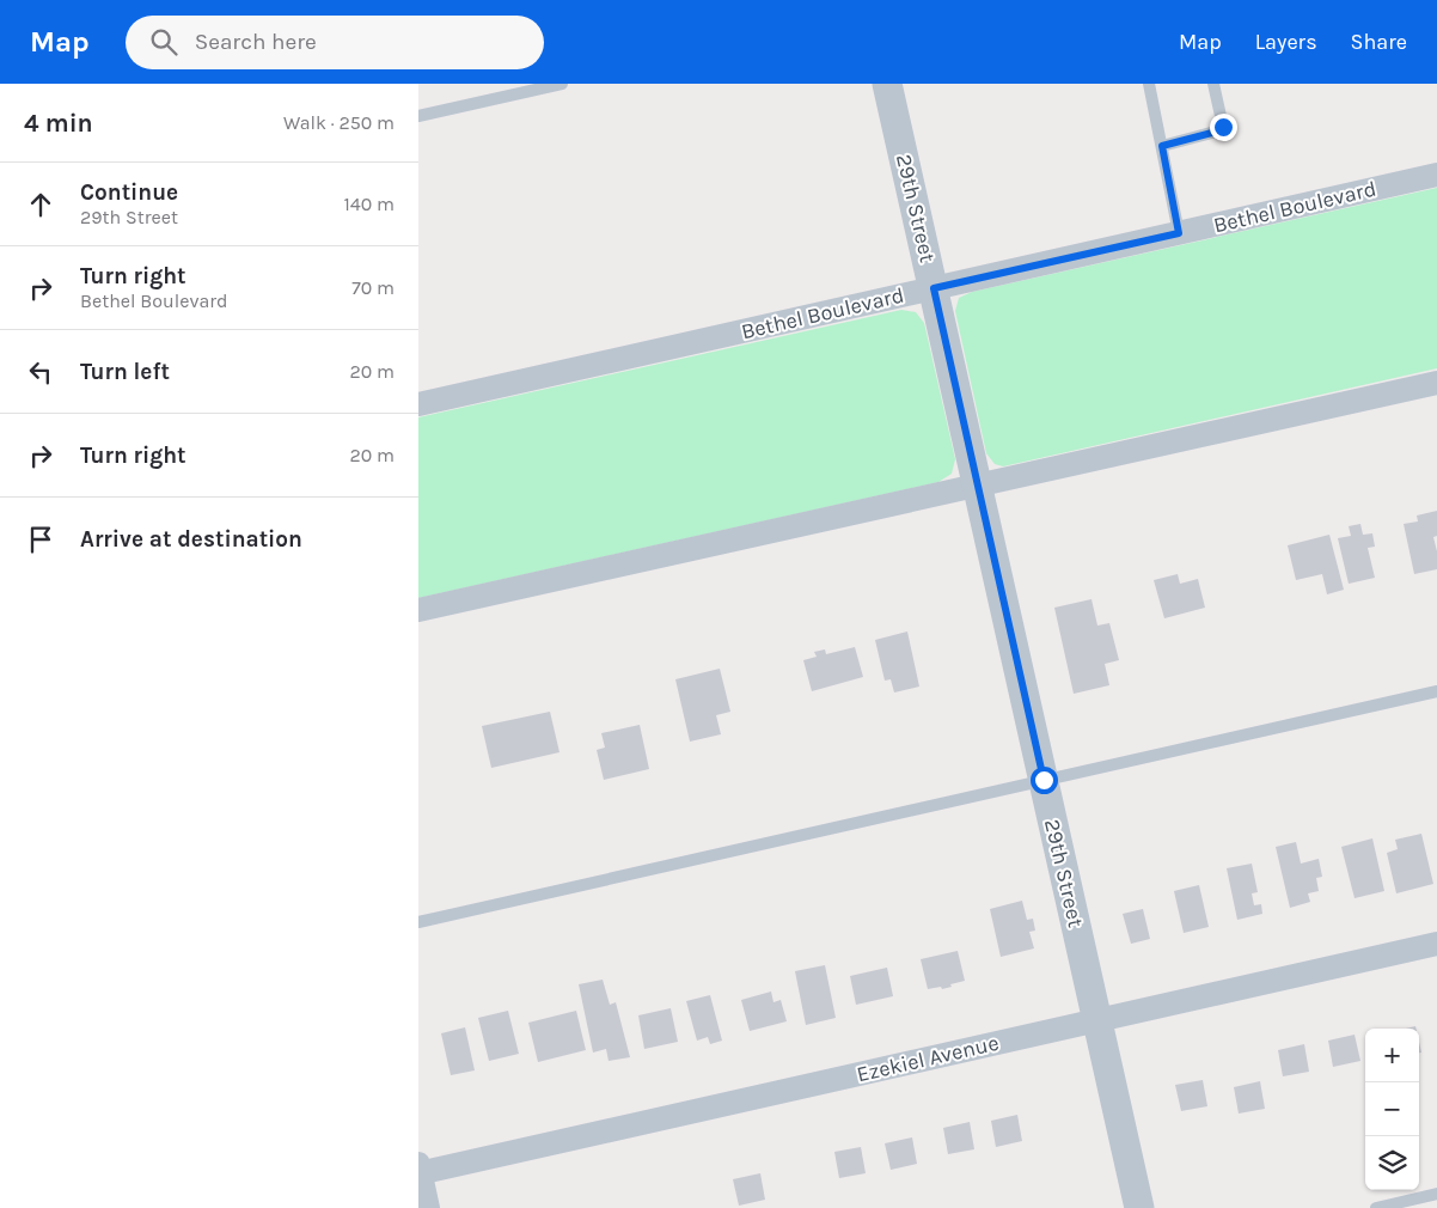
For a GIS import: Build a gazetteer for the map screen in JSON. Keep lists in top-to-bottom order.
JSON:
{
  "streets": {
    "street": ["Bethel Boulevard", "29th Street", "Ezekiel Avenue"]
  },
  "crossings": [
    ["Bethel Boulevard", "29th Street"],
    ["29th Street", "Ezekiel Avenue"]
  ],
  "page": {
    "header": "Map",
    "search": "Search here",
    "nav": ["Map", "Layers", "Share"],
    "heading": ["4 min", "Walk · 250 m"],
    "list": [
      ["Continue", "29th Street", "140 m"],
      ["Turn right", "Bethel Boulevard", "70 m"],
      ["Turn left", "20 m"],
      ["Turn right", "20 m"],
      "Arrive at destination"
    ],
    "map_buttons": ["+", "−"]
  }
}
